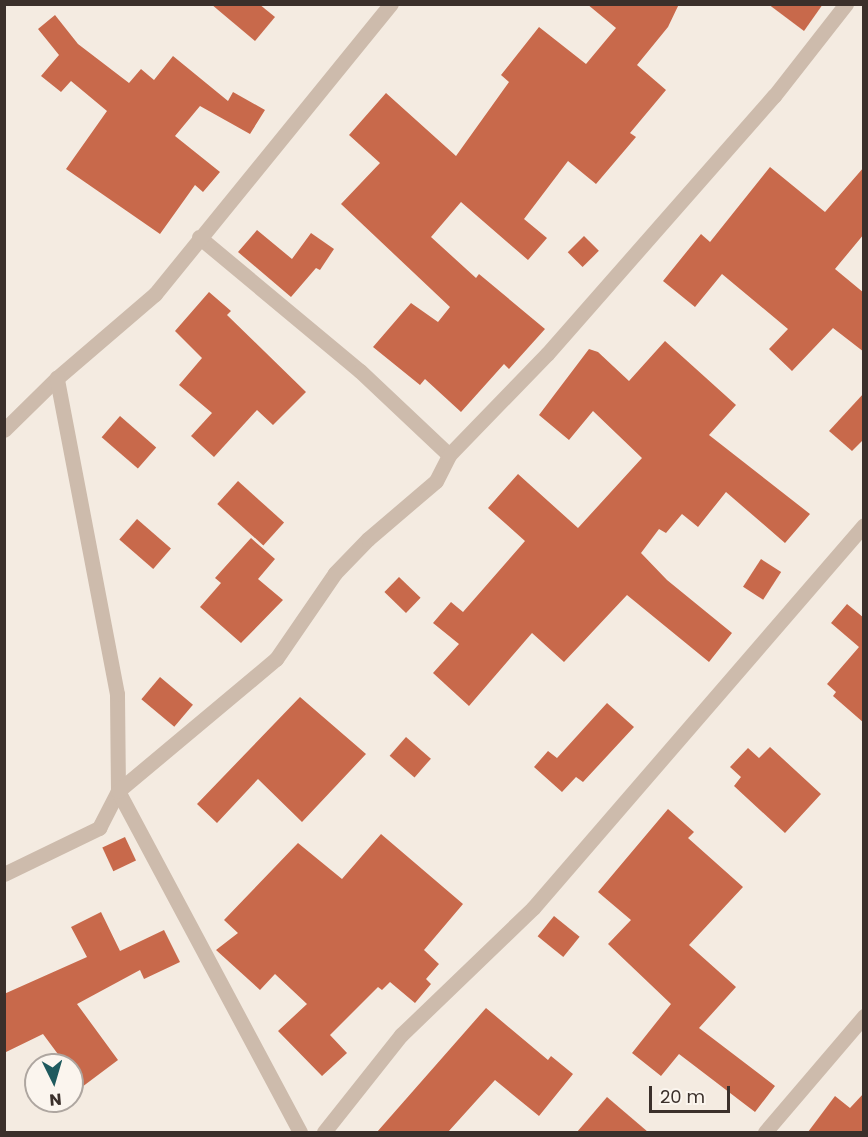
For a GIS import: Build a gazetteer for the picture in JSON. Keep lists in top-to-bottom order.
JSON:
{
  "scale_bar": "20 m",
  "north": "bottom"
}
